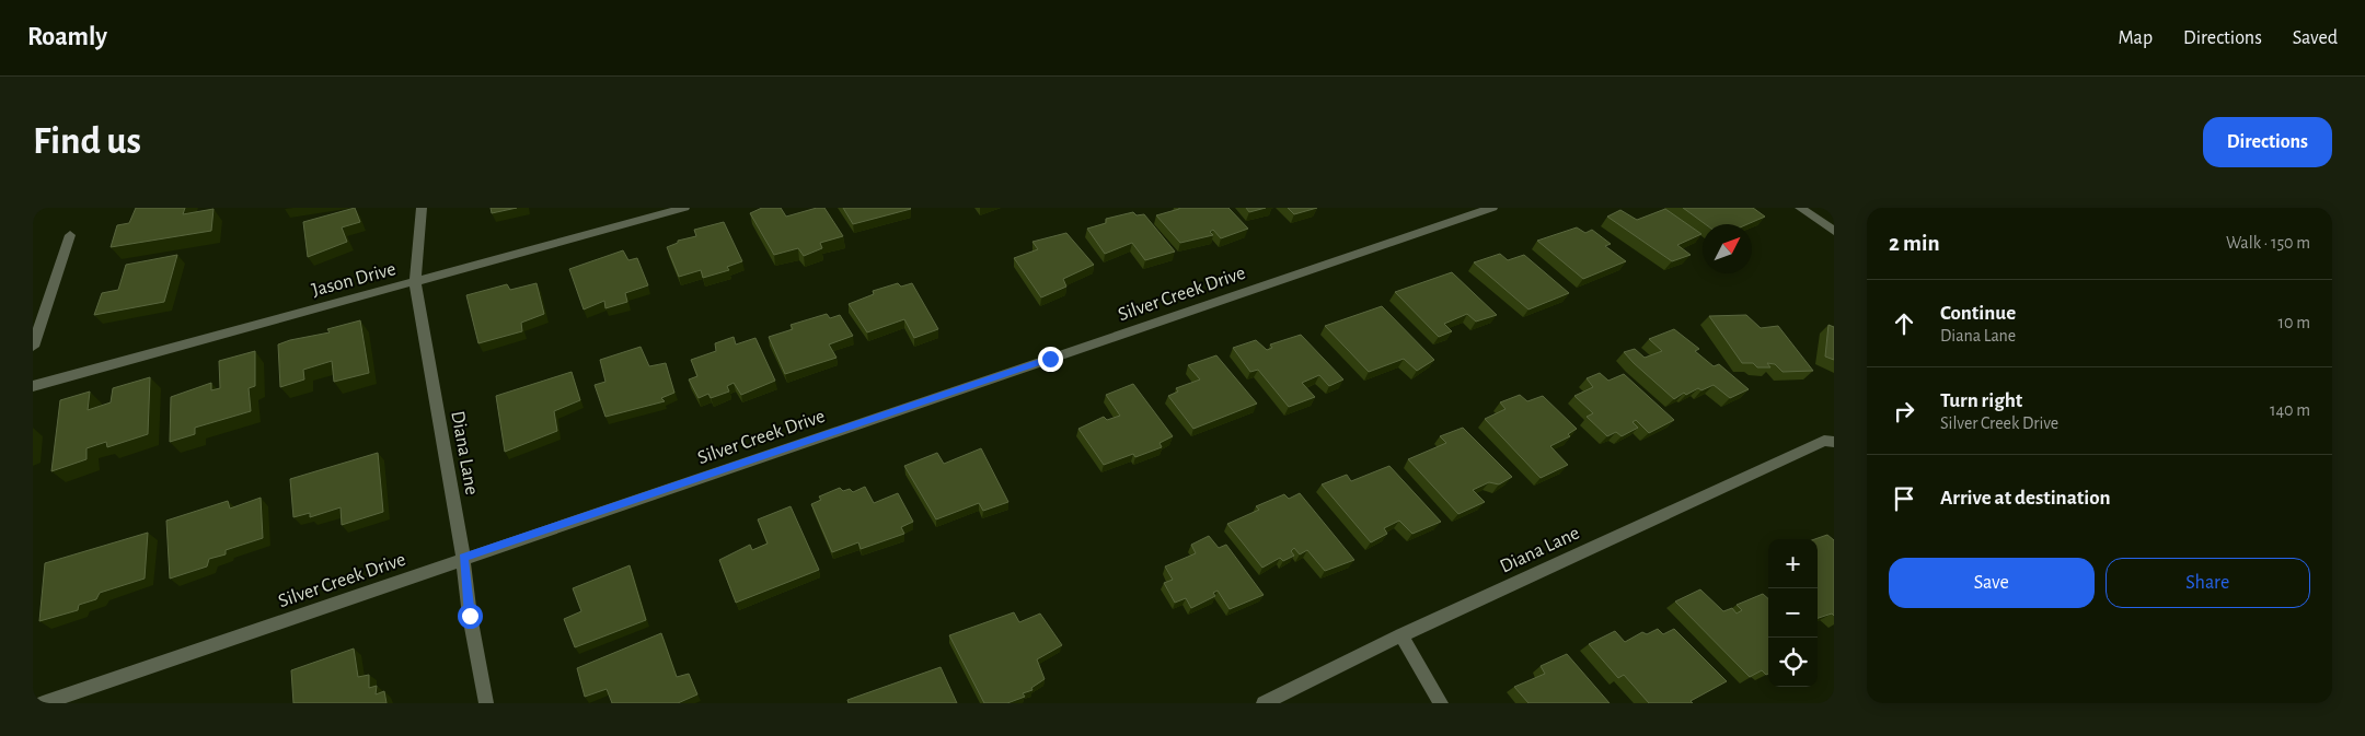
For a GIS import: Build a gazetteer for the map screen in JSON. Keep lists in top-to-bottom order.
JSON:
{
  "streets": {
    "street": ["Jason Drive", "Silver Creek Drive", "Diana Lane"]
  },
  "crossings": [
    ["Jason Drive", "Diana Lane"],
    ["Silver Creek Drive", "Diana Lane"]
  ],
  "north": "top right",
  "page": {
    "header": "Roamly",
    "nav": ["Map", "Directions", "Saved"],
    "buttons": [
      "Directions",
      ["Save", "Share"]
    ],
    "title": "Find us",
    "heading": ["2 min", "Walk · 150 m"],
    "list": [
      ["Continue", "Diana Lane", "10 m"],
      ["Turn right", "Silver Creek Drive", "140 m"],
      "Arrive at destination"
    ],
    "map_buttons": ["+", "−"]
  }
}
